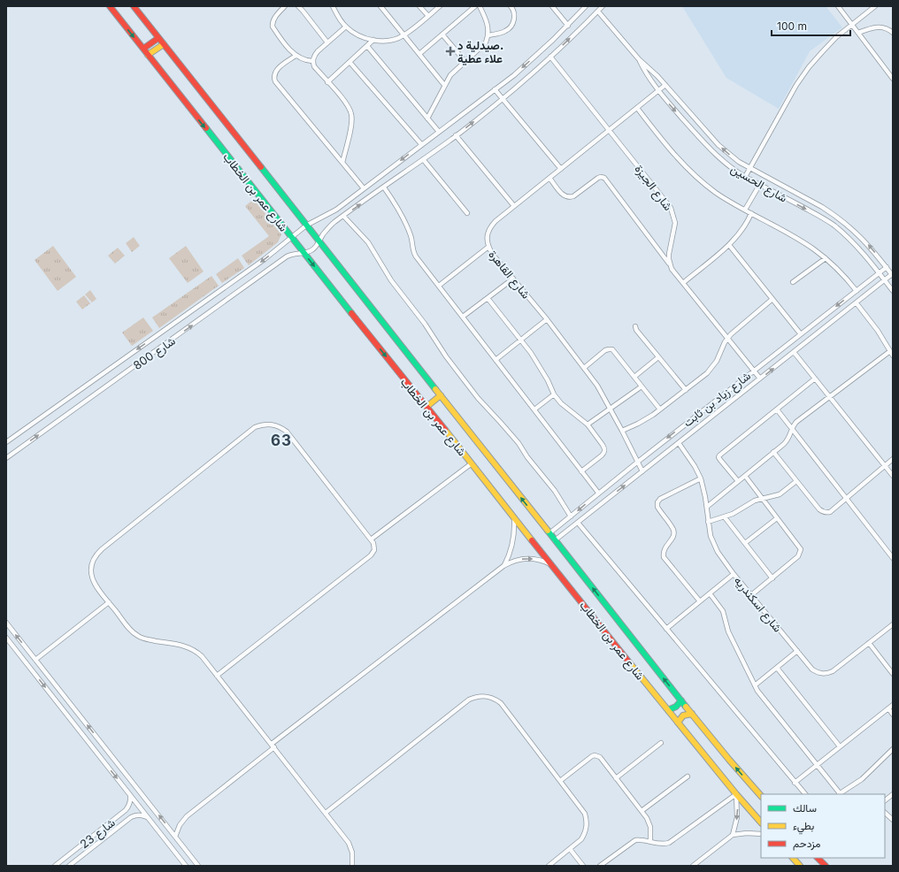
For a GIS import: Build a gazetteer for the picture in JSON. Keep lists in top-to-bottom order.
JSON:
{
  "streets": {
    "street": [
      "شارع الحسين",
      "شارع الجيزة",
      "شارع عمر بن الخطاب",
      "شارع القاهرة",
      "شارع 800",
      "شارع زياد بن ثابت",
      "شارع اسكندريه",
      "شارع 23"
    ]
  },
  "crossings": [
    ["شارع الحسين", "شارع القاهرة"],
    ["شارع الحسين", "شارع زياد بن ثابت"],
    ["شارع الجيزة", "شارع القاهرة"],
    ["شارع عمر بن الخطاب", "شارع 800"],
    ["شارع عمر بن الخطاب", "شارع زياد بن ثابت"],
    ["شارع القاهرة", "شارع زياد بن ثابت"],
    ["شارع زياد بن ثابت", "شارع اسكندريه"]
  ],
  "districts": ["63"],
  "places": {
    "health": ["صيدلية د. علاء عطية"]
  },
  "legend": ["سالك", "بطيء", "مزدحم"],
  "scale_bar": "100 m"
}
